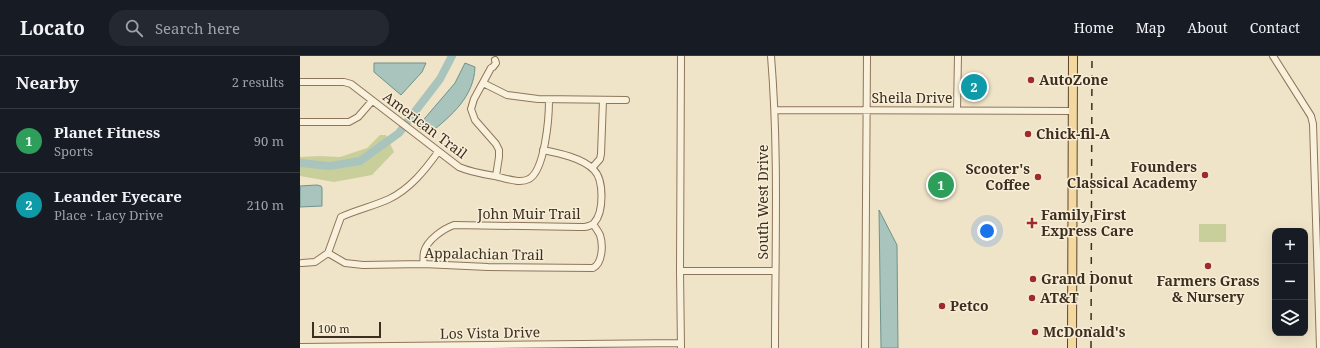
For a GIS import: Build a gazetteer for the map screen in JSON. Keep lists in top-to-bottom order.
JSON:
{
  "streets": {
    "street": [
      "Sheila Drive",
      "American Trail",
      "South West Drive",
      "John Muir Trail",
      "Appalachian Trail",
      "Los Vista Drive"
    ]
  },
  "crossings": [
    ["Sheila Drive", "South West Drive"],
    ["John Muir Trail", "Appalachian Trail"]
  ],
  "places": {
    "other": [
      "AutoZone",
      "Chick-fil-A",
      "Founders Classical Academy",
      "Scooter's Coffee",
      "Farmers Grass & Nursery",
      "Grand Donut",
      "AT&T",
      "Petco",
      "McDonald's"
    ],
    "health": ["Family First Express Care"]
  },
  "scale_bar": "100 m",
  "page": {
    "header": "Locato",
    "search": "Search here",
    "nav": [
      "Home",
      "Map",
      "About",
      "Contact"
    ],
    "heading": ["Nearby", "2 results"],
    "pins": ["2", "1"],
    "list": [
      {
        "mark": "1",
        "name": "Planet Fitness",
        "note": "Sports",
        "value": "90 m"
      },
      {
        "mark": "2",
        "name": "Leander Eyecare",
        "note": "Place · Lacy Drive",
        "value": "210 m"
      }
    ],
    "map_buttons": ["+", "−"],
    "scale": "100 m"
  }
}
